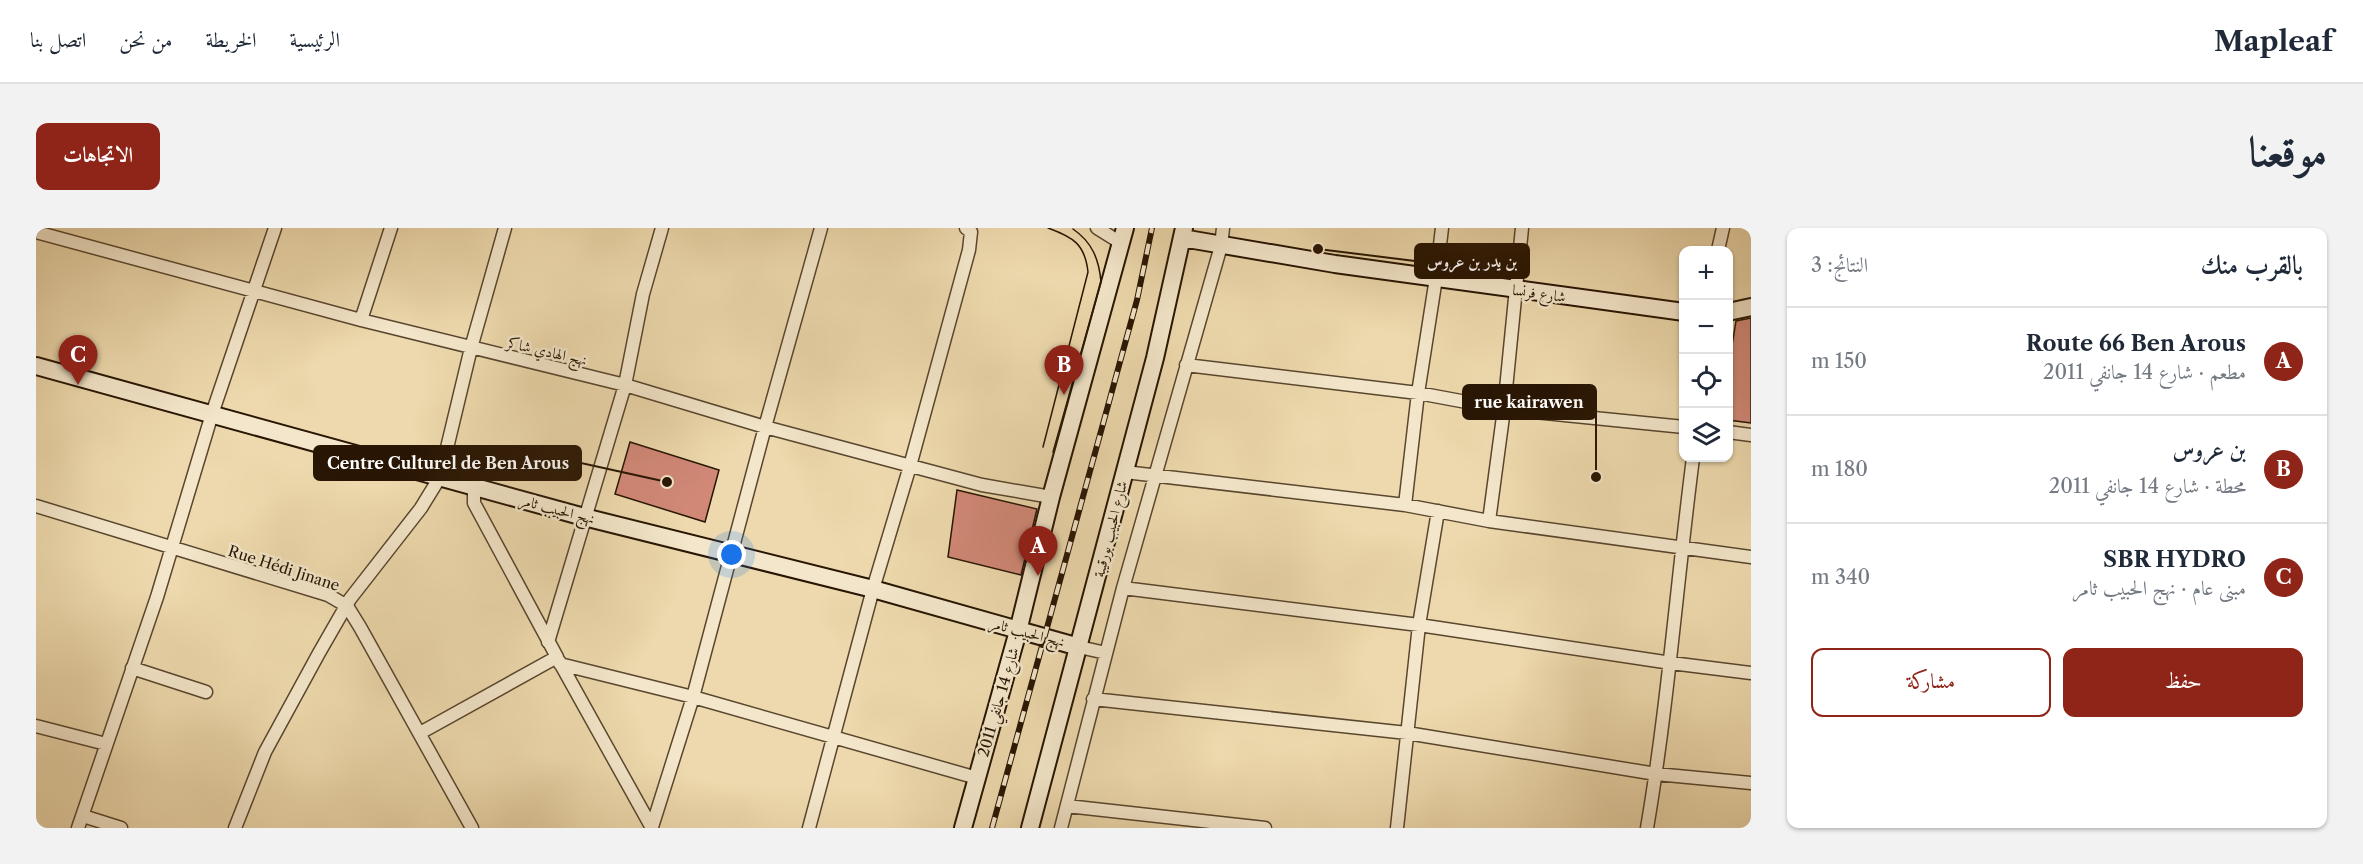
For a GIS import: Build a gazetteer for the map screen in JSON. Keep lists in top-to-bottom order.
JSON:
{
  "streets": {
    "street": [
      "شارع فرنسا",
      "نهج الهادي شاكر",
      "نهج الحبيب ثامر",
      "شارع الحبيب بورقيبة",
      "Rue Hédi Jinane",
      "شارع 14 جانفي 2011"
    ]
  },
  "crossings": [
    ["شارع فرنسا", "شارع الحبيب بورقيبة"],
    ["نهج الهادي شاكر", "شارع 14 جانفي 2011"],
    ["نهج الحبيب ثامر", "شارع الحبيب بورقيبة"],
    ["نهج الحبيب ثامر", "شارع 14 جانفي 2011"]
  ],
  "places": ["بن يدر بن عروس", "rue kairawen", "Centre Culturel de Ben Arous"],
  "page": {
    "header": "Mapleaf",
    "nav": [
      "الرئيسية",
      "الخريطة",
      "من نحن",
      "اتصل بنا"
    ],
    "title": "موقعنا",
    "buttons": [
      "الاتجاهات",
      ["حفظ", "مشاركة"]
    ],
    "heading": ["بالقرب منك", "النتائج: 3"],
    "map_buttons": ["+", "−"],
    "list": [
      {
        "mark": "A",
        "name": "Route 66 Ben Arous",
        "note": "مطعم · شارع 14 جانفي 2011",
        "value": "150 m"
      },
      {
        "mark": "B",
        "name": "بن عروس",
        "note": "محطة · شارع 14 جانفي 2011",
        "value": "180 m"
      },
      {
        "mark": "C",
        "name": "SBR HYDRO",
        "note": "مبنى عام · نهج الحبيب ثامر",
        "value": "340 m"
      }
    ],
    "pins": ["C", "B", "A"]
  }
}
